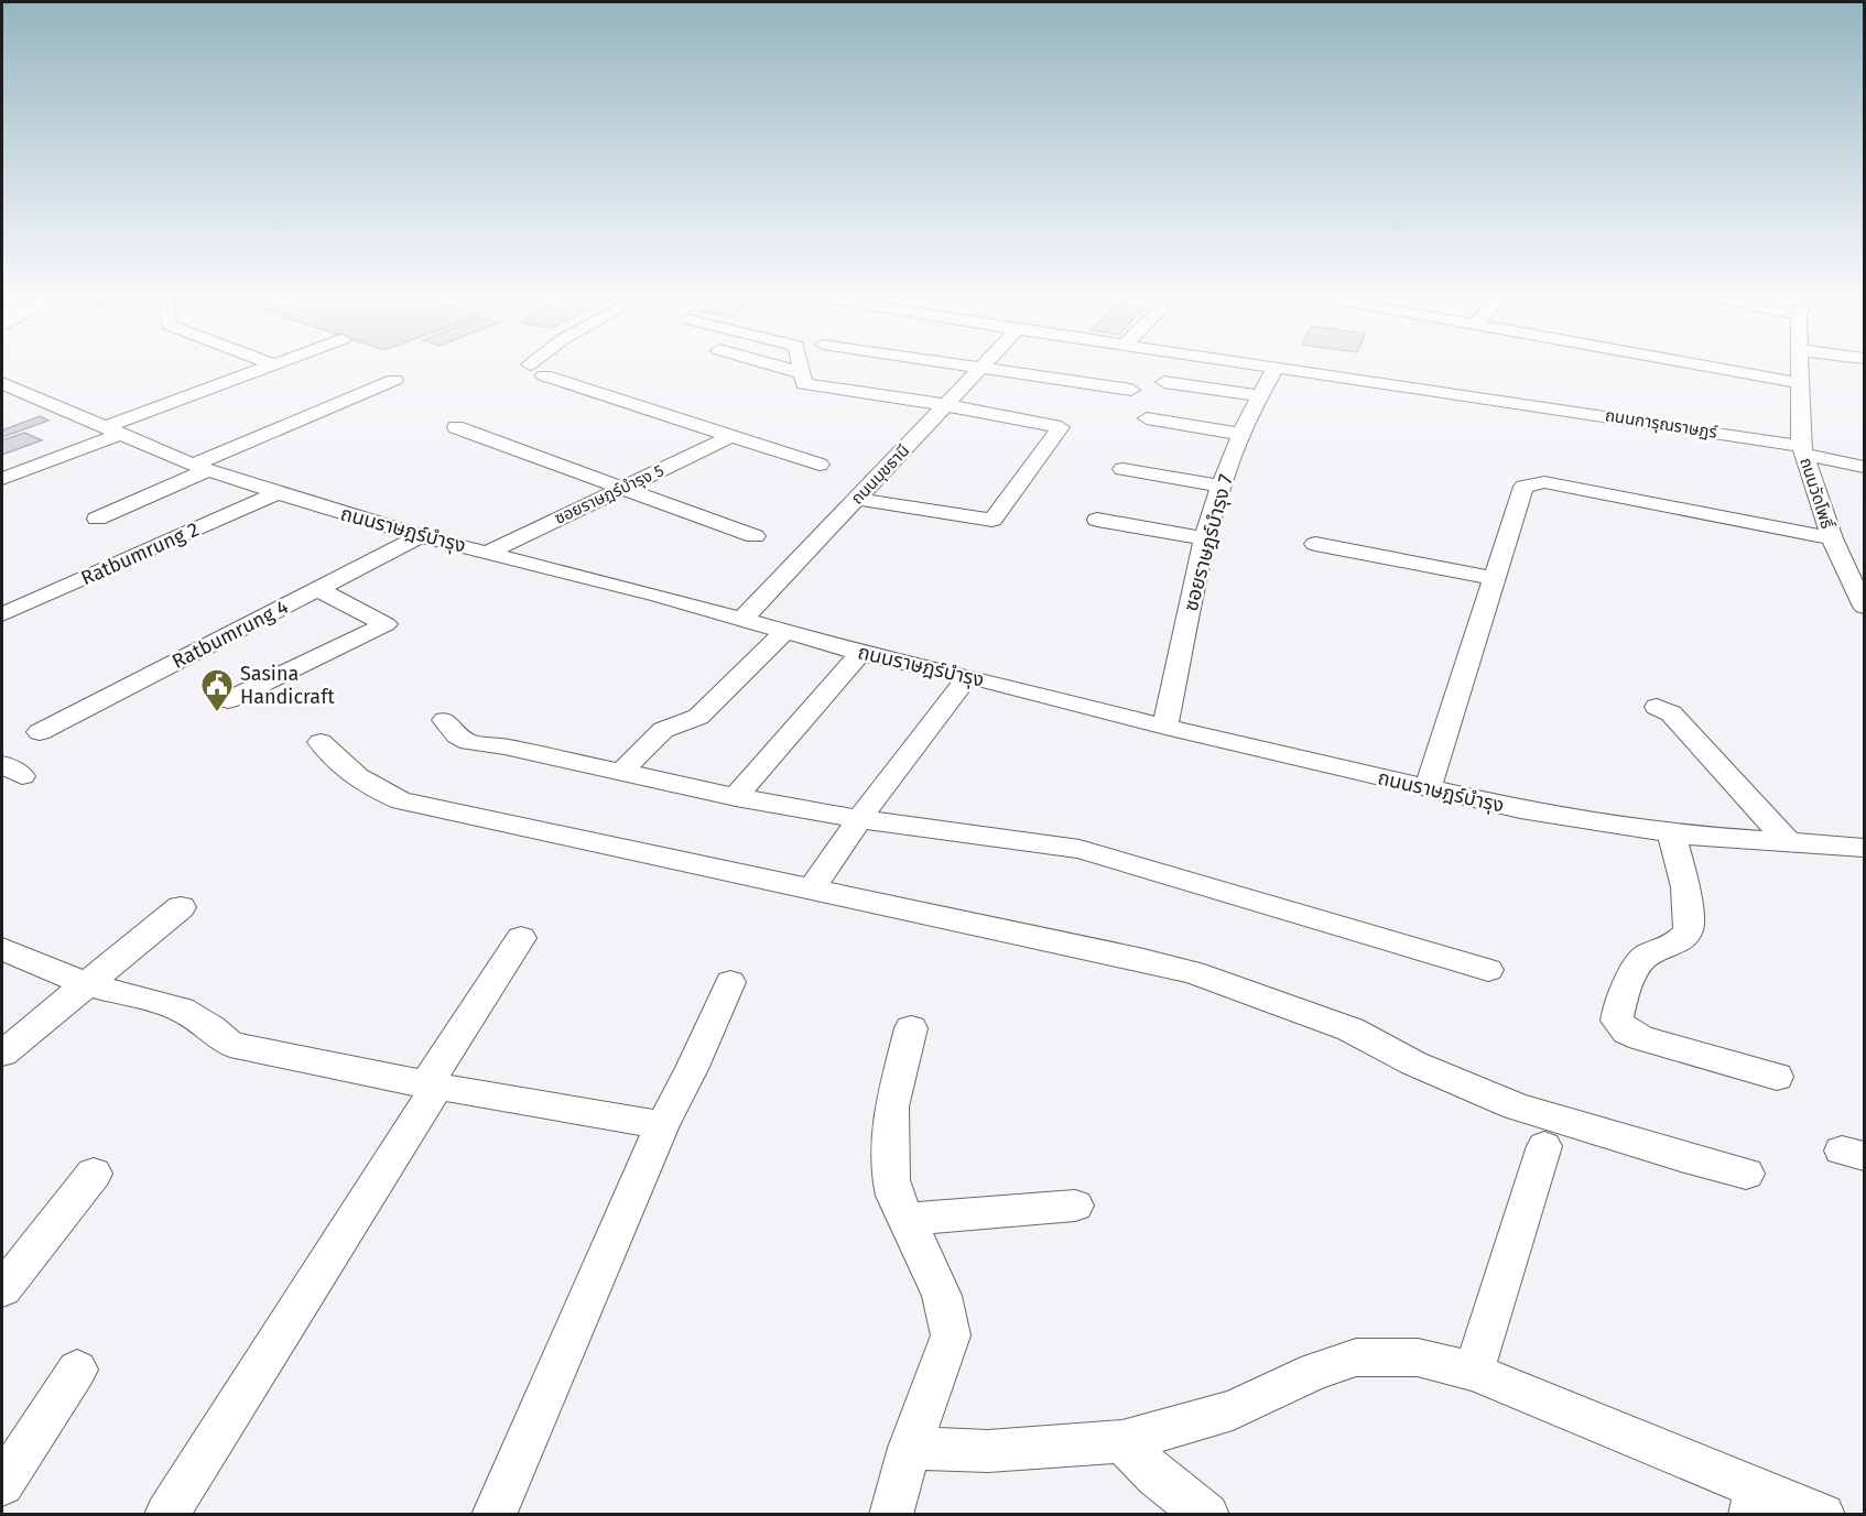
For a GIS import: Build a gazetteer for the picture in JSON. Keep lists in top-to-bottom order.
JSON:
{
  "streets": {
    "street": [
      "ถนนการุณราษฏร์",
      "ถนนมุขธานี",
      "ถนนวัดโพธิ์",
      "ซอยราษฎร์บำรุง 5",
      "ถนนราษฎร์บำรุง",
      "ซอยราษฎร์บำรุง 7",
      "Ratbumrung 2",
      "Ratbumrung 4"
    ]
  },
  "crossings": [
    ["ถนนการุณราษฏร์", "ถนนวัดโพธิ์"],
    ["ถนนมุขธานี", "ถนนราษฎร์บำรุง"],
    ["ซอยราษฎร์บำรุง 5", "ถนนราษฎร์บำรุง"],
    ["ถนนราษฎร์บำรุง", "ซอยราษฎร์บำรุง 7"],
    ["ถนนราษฎร์บำรุง", "Ratbumrung 2"],
    ["ถนนราษฎร์บำรุง", "Ratbumrung 4"]
  ],
  "places": {
    "public building": ["Sasina Handicraft"]
  }
}
